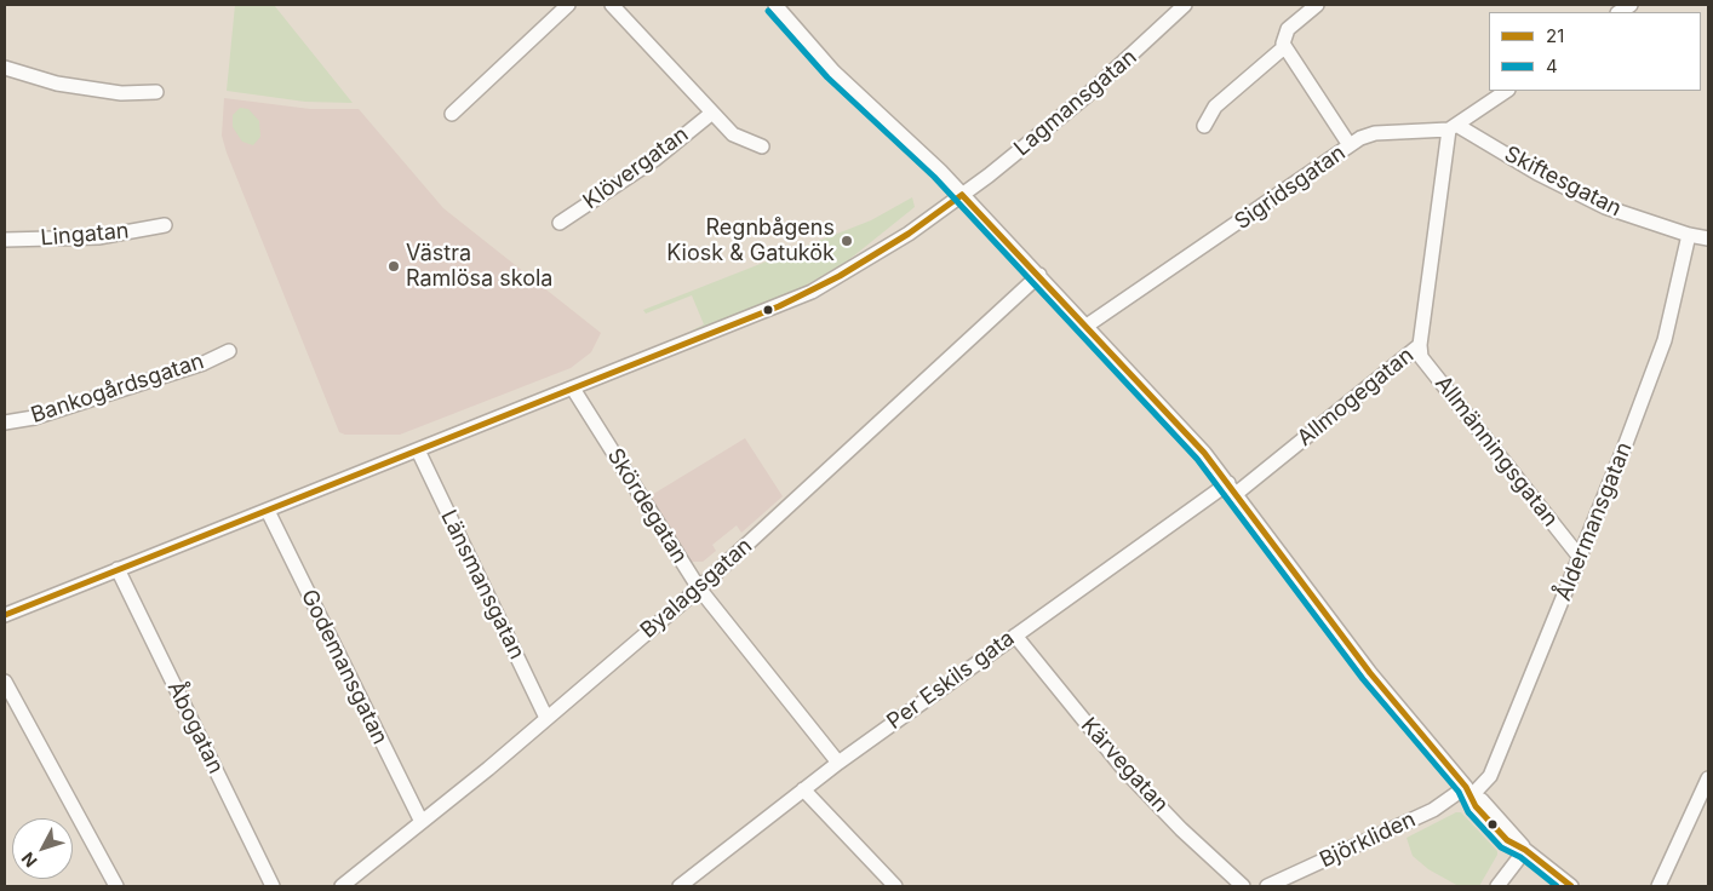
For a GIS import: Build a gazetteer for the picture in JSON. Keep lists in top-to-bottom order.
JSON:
{
  "streets": {
    "street": [
      "Lagmansgatan",
      "Klövergatan",
      "Skiftesgatan",
      "Sigridsgatan",
      "Lingatan",
      "Bankogårdsgatan",
      "Allmogegatan",
      "Allmänningsgatan",
      "Skördegatan",
      "Åldermansgatan",
      "Länsmansgatan",
      "Byalagsgatan",
      "Godemansgatan",
      "Per Eskils gata",
      "Åbogatan",
      "Kärvegatan",
      "Björkliden"
    ]
  },
  "crossings": [
    ["Lagmansgatan", "Skördegatan"],
    ["Lagmansgatan", "Länsmansgatan"],
    ["Lagmansgatan", "Godemansgatan"],
    ["Lagmansgatan", "Åbogatan"],
    ["Skiftesgatan", "Sigridsgatan"],
    ["Skiftesgatan", "Allmogegatan"],
    ["Skiftesgatan", "Åldermansgatan"],
    ["Sigridsgatan", "Allmogegatan"],
    ["Allmogegatan", "Allmänningsgatan"],
    ["Allmogegatan", "Per Eskils gata"],
    ["Allmänningsgatan", "Åldermansgatan"],
    ["Skördegatan", "Byalagsgatan"],
    ["Skördegatan", "Per Eskils gata"],
    ["Åldermansgatan", "Björkliden"],
    ["Länsmansgatan", "Byalagsgatan"],
    ["Byalagsgatan", "Godemansgatan"],
    ["Per Eskils gata", "Kärvegatan"]
  ],
  "places": ["Regnbågens Kiosk & Gatukök", "Västra Ramlösa skola"],
  "lines": ["transit line 4", "transit line 21"],
  "legend": ["21", "4"],
  "north": "bottom left"
}
